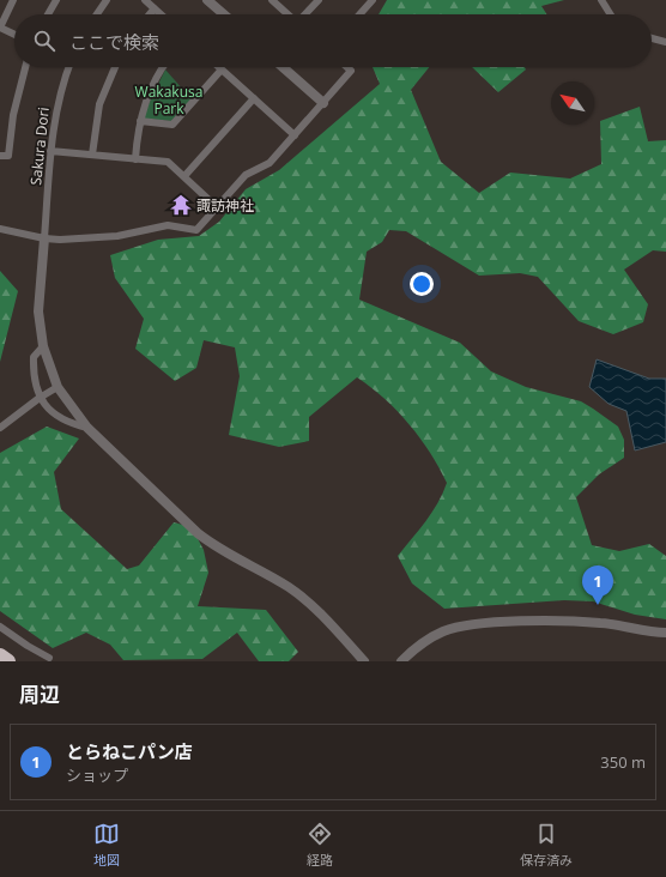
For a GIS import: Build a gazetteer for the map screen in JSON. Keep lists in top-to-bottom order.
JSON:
{
  "streets": {
    "street": ["Sakura Dori"]
  },
  "parks": ["Wakakusa Park"],
  "places": {
    "temple": ["諏訪神社"]
  },
  "north": "top left",
  "page": {
    "search": "ここで検索",
    "pins": "1",
    "heading": "周辺",
    "list": [
      {
        "mark": "1",
        "name": "とらねこパン店",
        "note": "ショップ",
        "value": "350 m"
      }
    ],
    "nav": ["地図", "経路", "保存済み"]
  }
}
